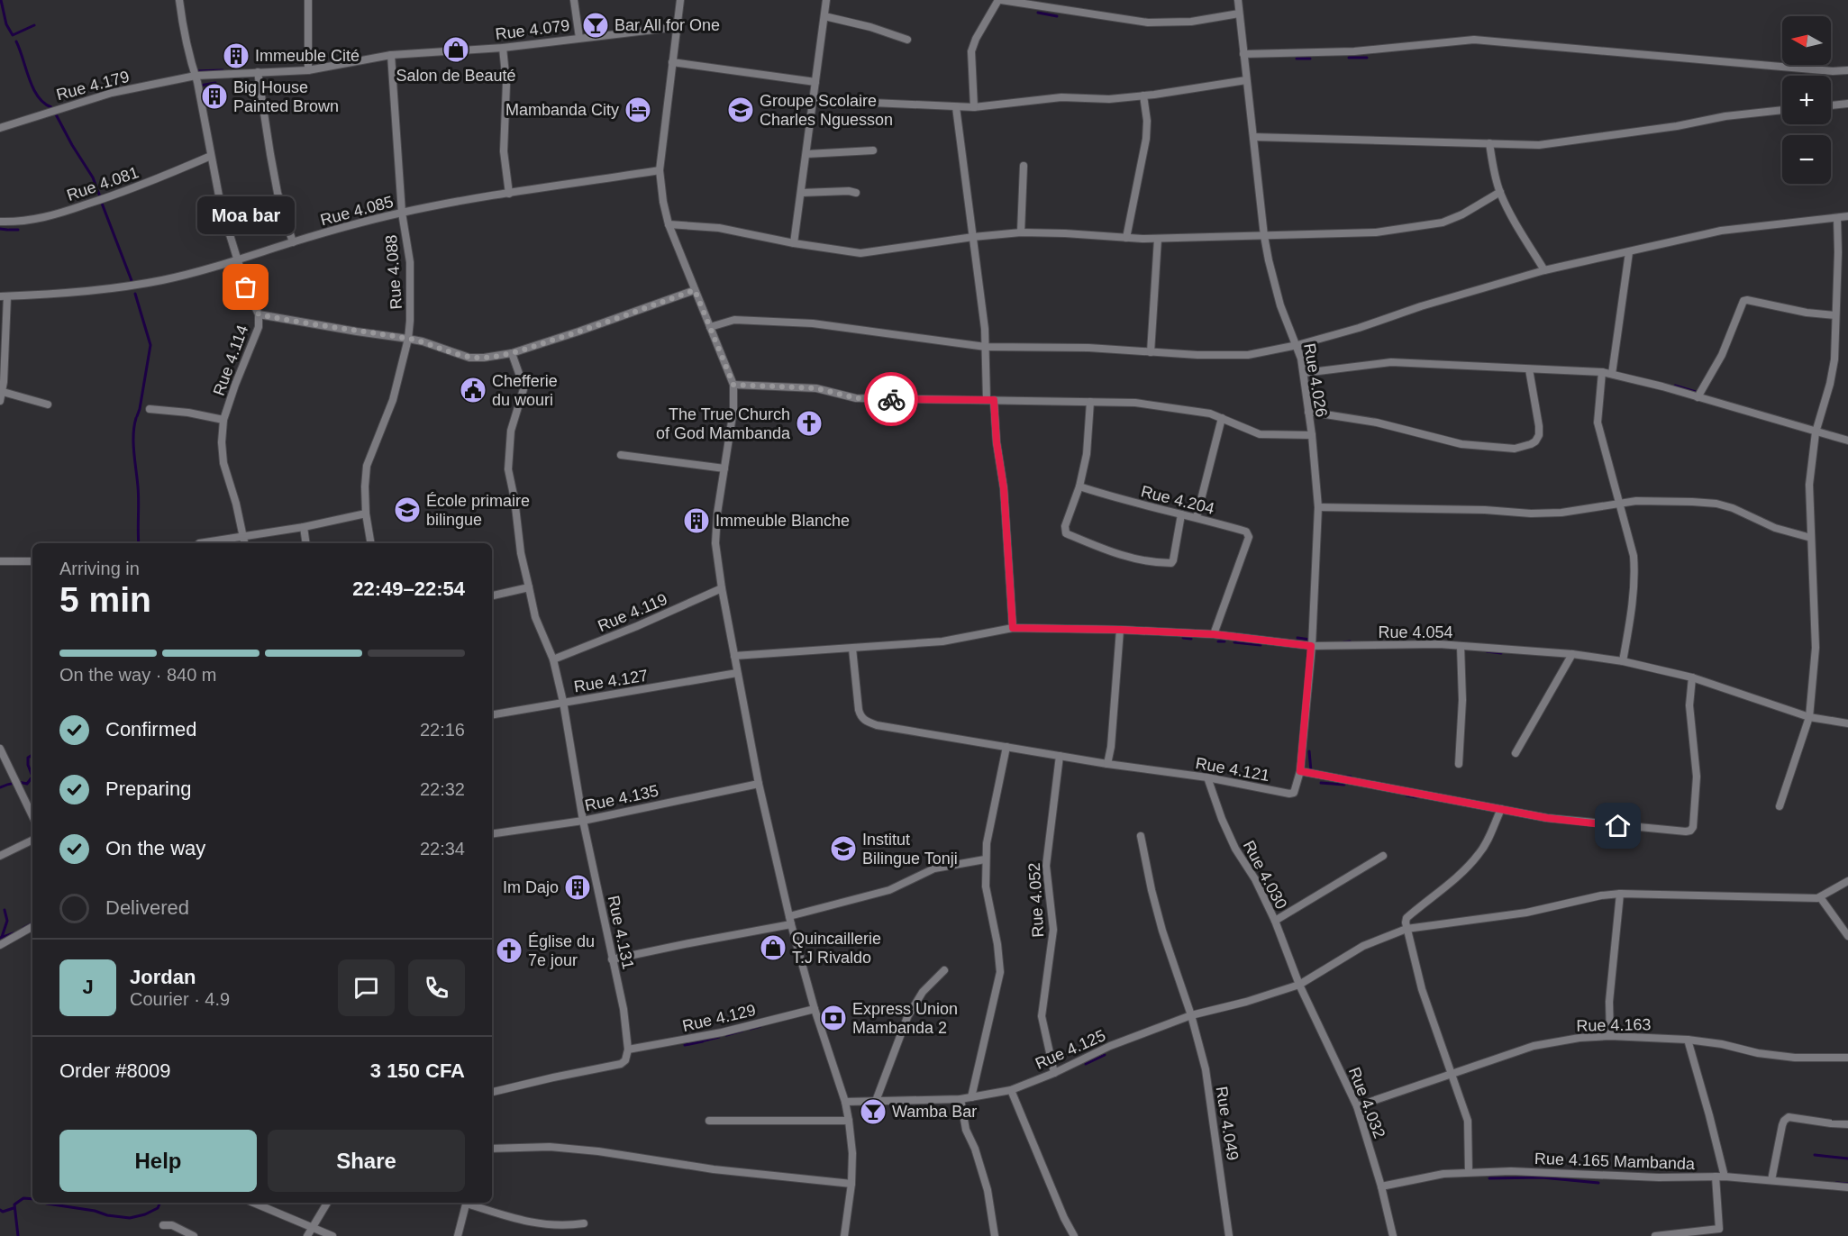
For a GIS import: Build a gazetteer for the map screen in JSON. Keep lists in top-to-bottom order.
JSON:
{
  "streets": {
    "street": [
      "Rue 4.079",
      "Rue 4.179",
      "Rue 4.081",
      "Rue 4.085",
      "Rue 4.088",
      "Rue 4.114",
      "Rue 4.026",
      "Rue 4.204",
      "Rue 4.119",
      "Rue 4.054",
      "Rue 4.127",
      "Rue 4.121",
      "Rue 4.135",
      "Rue 4.030",
      "Rue 4.052",
      "Rue 4.131",
      "Rue 4.129",
      "Rue 4.163",
      "Rue 4.125",
      "Rue 4.032",
      "Rue 4.049",
      "Rue 4.165 Mambanda"
    ]
  },
  "crossings": [
    ["Rue 4.079", "Rue 4.179"],
    ["Rue 4.079", "Rue 4.088"],
    ["Rue 4.179", "Rue 4.114"],
    ["Rue 4.081", "Rue 4.114"],
    ["Rue 4.085", "Rue 4.088"],
    ["Rue 4.085", "Rue 4.114"],
    ["Rue 4.026", "Rue 4.054"],
    ["Rue 4.026", "Rue 4.121"],
    ["Rue 4.204", "Rue 4.054"],
    ["Rue 4.119", "Rue 4.131"],
    ["Rue 4.054", "Rue 4.121"],
    ["Rue 4.127", "Rue 4.131"],
    ["Rue 4.121", "Rue 4.030"],
    ["Rue 4.121", "Rue 4.052"],
    ["Rue 4.135", "Rue 4.131"],
    ["Rue 4.030", "Rue 4.125"],
    ["Rue 4.030", "Rue 4.032"],
    ["Rue 4.052", "Rue 4.125"],
    ["Rue 4.131", "Rue 4.129"],
    ["Rue 4.163", "Rue 4.032"],
    ["Rue 4.125", "Rue 4.032"],
    ["Rue 4.125", "Rue 4.049"],
    ["Rue 4.032", "Rue 4.165 Mambanda"]
  ],
  "places": {
    "bar": ["Bar All for One", "Wamba Bar"],
    "shop": ["Salon de Beauté", "Quincaillerie T.J Rivaldo"],
    "building": [
      "Immeuble Cité",
      "Big House Painted Brown",
      "Immeuble Blanche",
      "Im Dajo"
    ],
    "hotel": ["Mambanda City"],
    "school or university": ["Groupe Scolaire Charles Nguesson", "École primaire bilingue", "Institut Bilingue Tonji"],
    "other": ["Moa bar"],
    "public building": ["Chefferie du wouri"],
    "church": ["The True Church of God Mambanda", "Église du 7e jour"],
    "bank": ["Express Union Mambanda 2"]
  },
  "north": "left",
  "page": {
    "map_buttons": ["+", "−"],
    "bubble": "Moa bar",
    "heading": ["5 min", "Arriving in", "22:49–22:54"],
    "panel": [
      "Jordan",
      "Courier · 4.9",
      "Order #8009",
      "3 150 CFA"
    ],
    "bar": "On the way · 840 m",
    "list": [
      ["Confirmed", "22:16"],
      ["Preparing", "22:32"],
      ["On the way", "22:34"],
      "Delivered"
    ],
    "round": "J",
    "buttons": ["Help", "Share"]
  }
}
